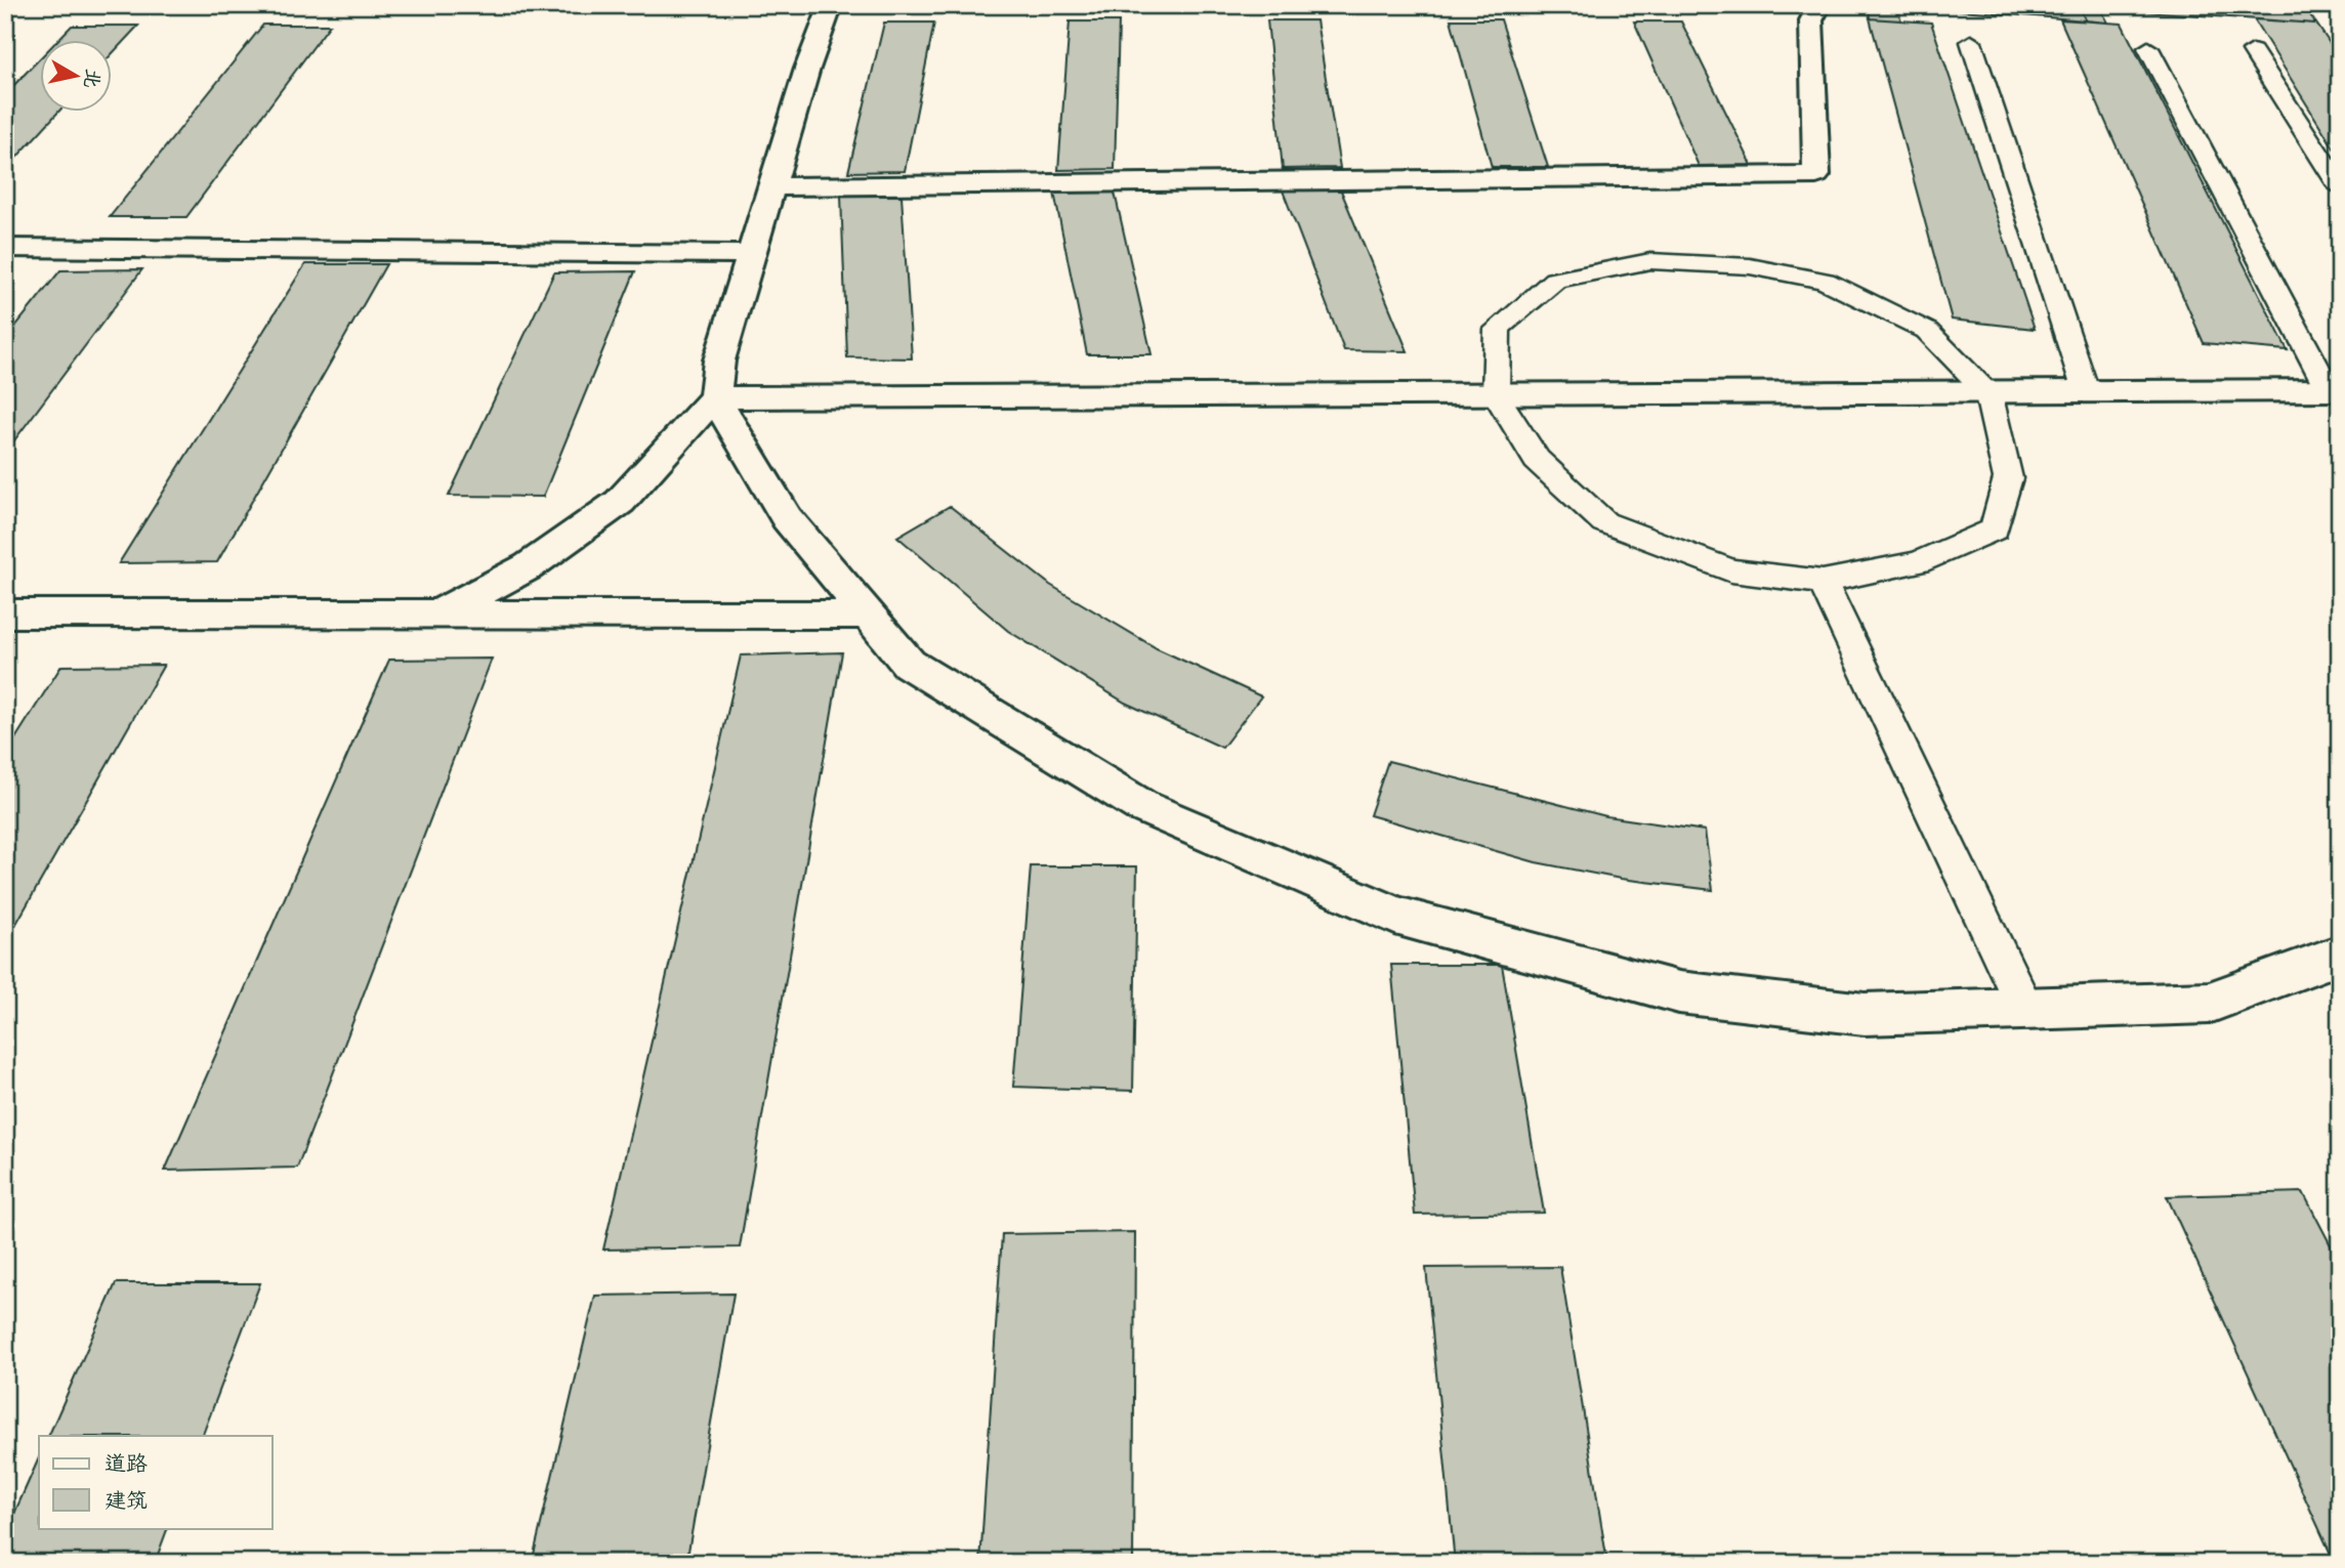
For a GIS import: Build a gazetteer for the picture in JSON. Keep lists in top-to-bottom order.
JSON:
{
  "legend": ["道路", "建筑"],
  "north": "right"
}
